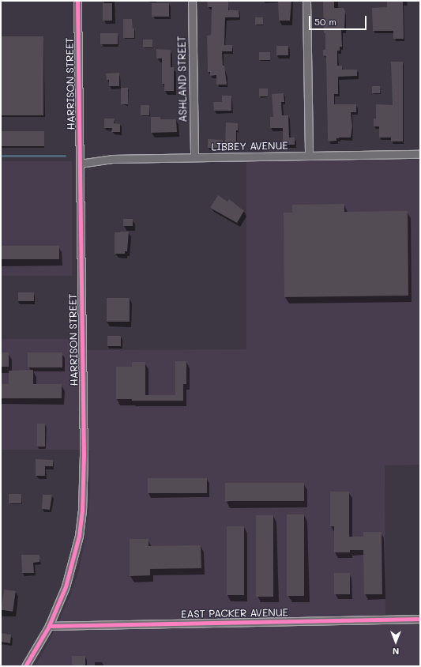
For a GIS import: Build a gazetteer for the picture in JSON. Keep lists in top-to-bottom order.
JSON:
{
  "streets": {
    "street": [
      "ASHLAND STREET",
      "HARRISON STREET",
      "LIBBEY AVENUE",
      "EAST PACKER AVENUE"
    ]
  },
  "crossings": [
    ["ASHLAND STREET", "LIBBEY AVENUE"],
    ["HARRISON STREET", "LIBBEY AVENUE"],
    ["HARRISON STREET", "EAST PACKER AVENUE"]
  ],
  "scale_bar": "50 m",
  "north": "bottom"
}
